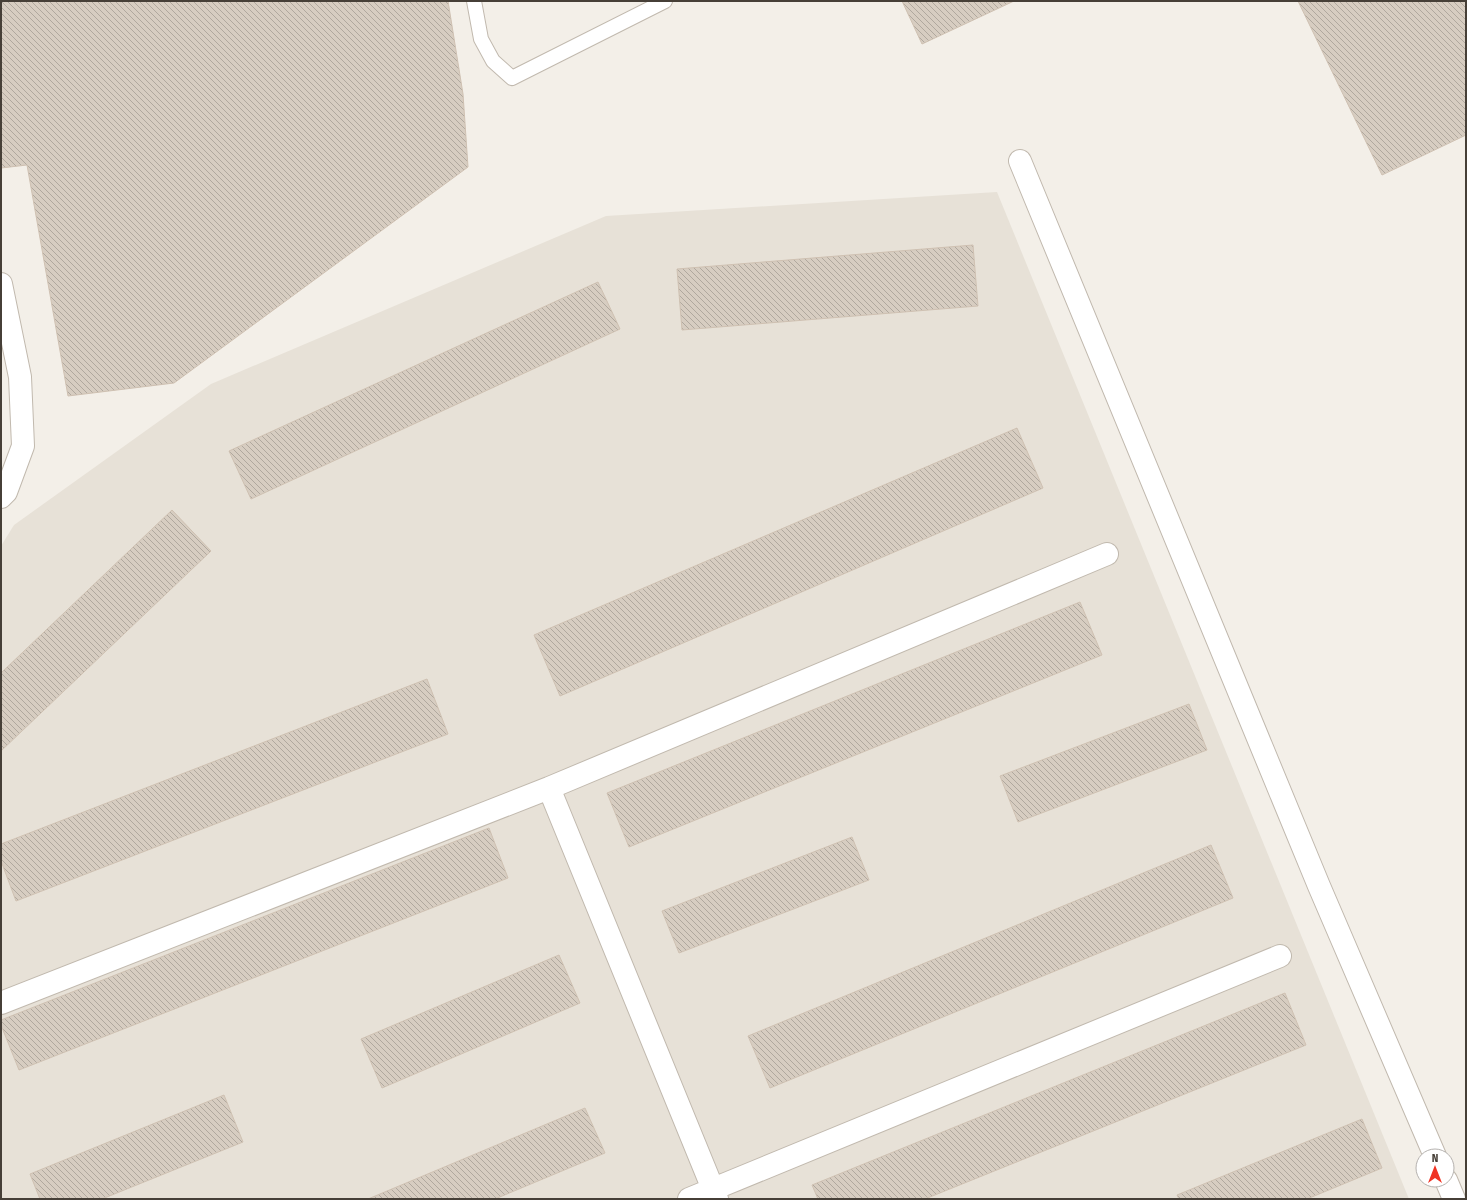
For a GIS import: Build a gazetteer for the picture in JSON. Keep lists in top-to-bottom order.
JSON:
{
  "north": "top"
}
